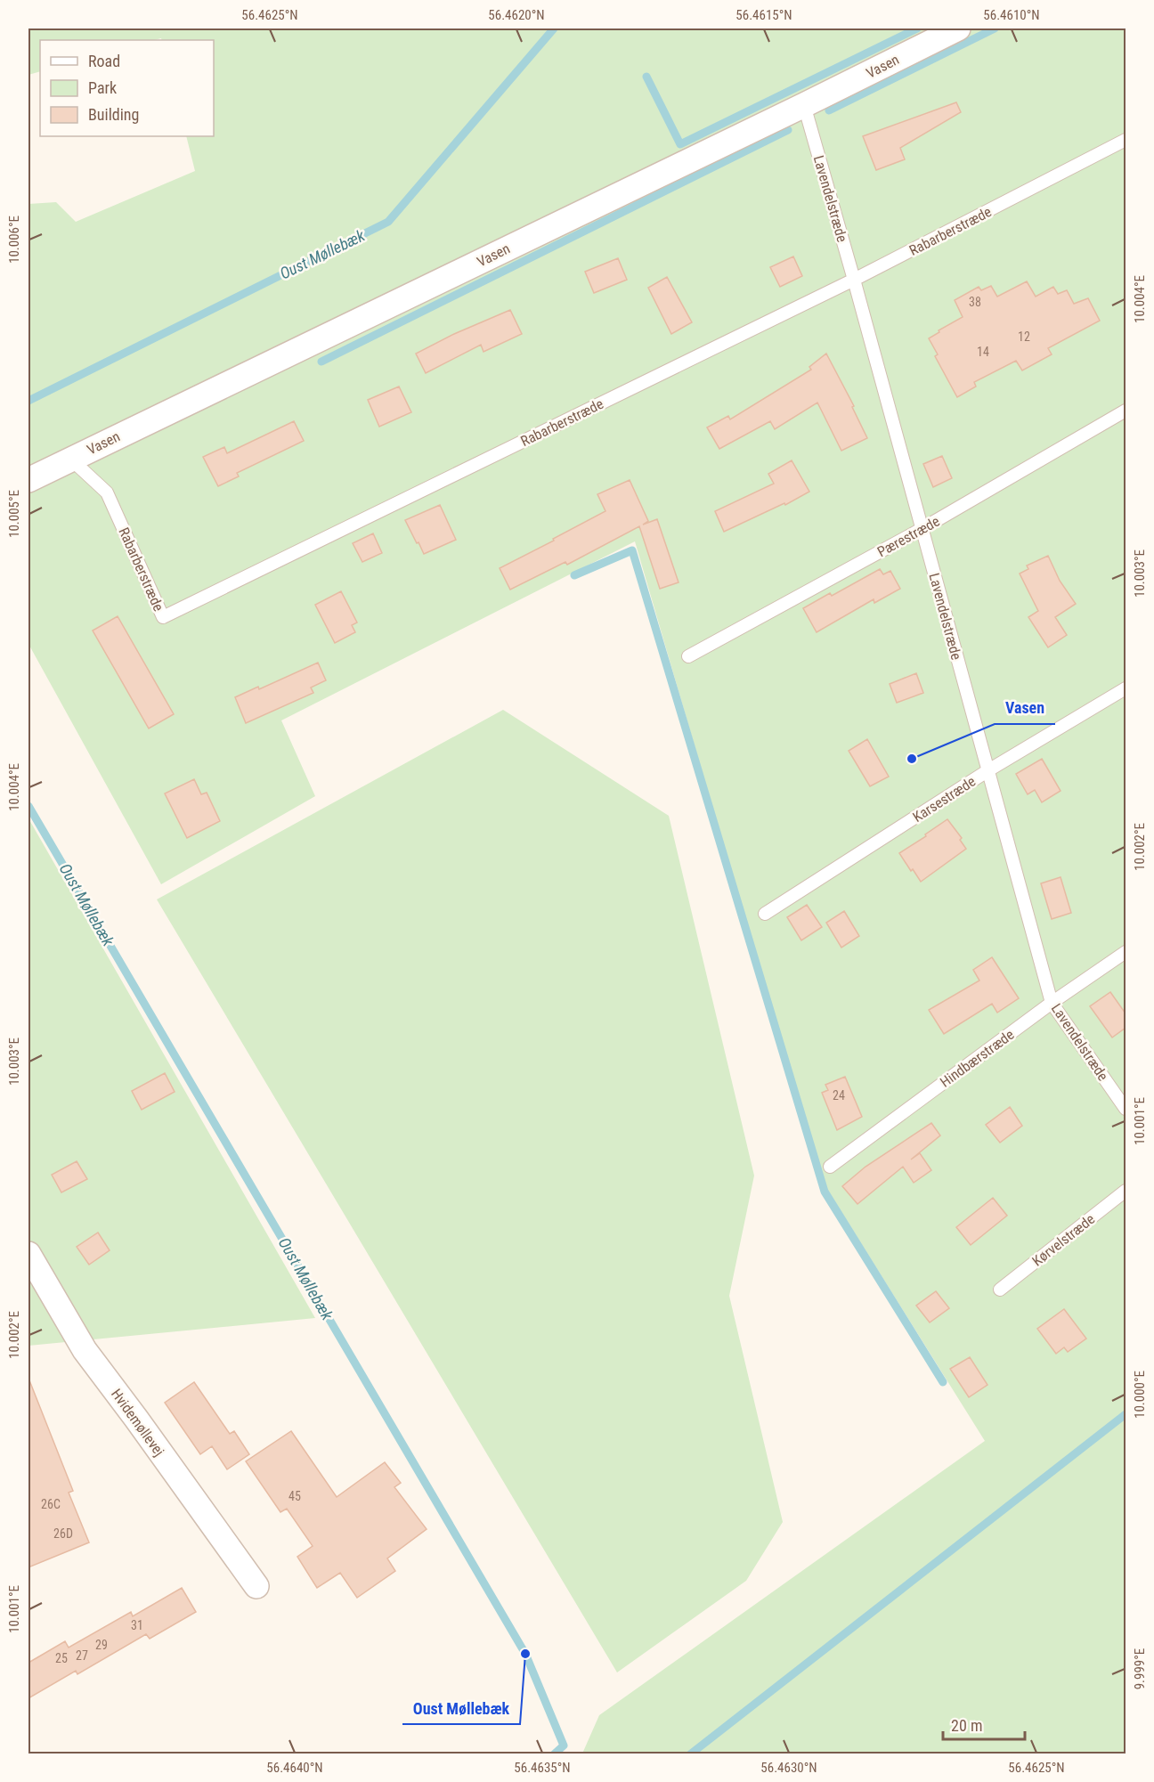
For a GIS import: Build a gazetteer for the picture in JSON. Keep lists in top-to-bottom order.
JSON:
{
  "streets": {
    "street": ["Vasen", "Hvidemøllevej"],
    "lane": [
      "Lavendelstræde",
      "Rabarberstræde",
      "Pærestræde",
      "Karsestræde",
      "Hindbærstræde",
      "Kørvelstræde"
    ]
  },
  "crossings": [
    ["Vasen", "Lavendelstræde"],
    ["Vasen", "Rabarberstræde"],
    ["Lavendelstræde", "Rabarberstræde"],
    ["Lavendelstræde", "Pærestræde"],
    ["Lavendelstræde", "Karsestræde"],
    ["Lavendelstræde", "Hindbærstræde"]
  ],
  "water": ["Oust Møllebæk"],
  "places": ["Vasen", "Oust Møllebæk"],
  "house_numbers": [
    "38",
    "12",
    "14",
    "24",
    "45",
    "26C",
    "26D",
    "31",
    "29",
    "27",
    "25"
  ],
  "legend": ["Road", "Park", "Building"],
  "scale_bar": "20 m",
  "coordinates": [
    "56.4625°N",
    "56.4620°N",
    "56.4615°N",
    "56.4610°N",
    "10.006°E",
    "10.004°E",
    "10.005°E",
    "10.003°E",
    "10.002°E",
    "10.001°E",
    "10.000°E",
    "9.999°E",
    "56.4640°N",
    "56.4635°N",
    "56.4630°N"
  ]
}
